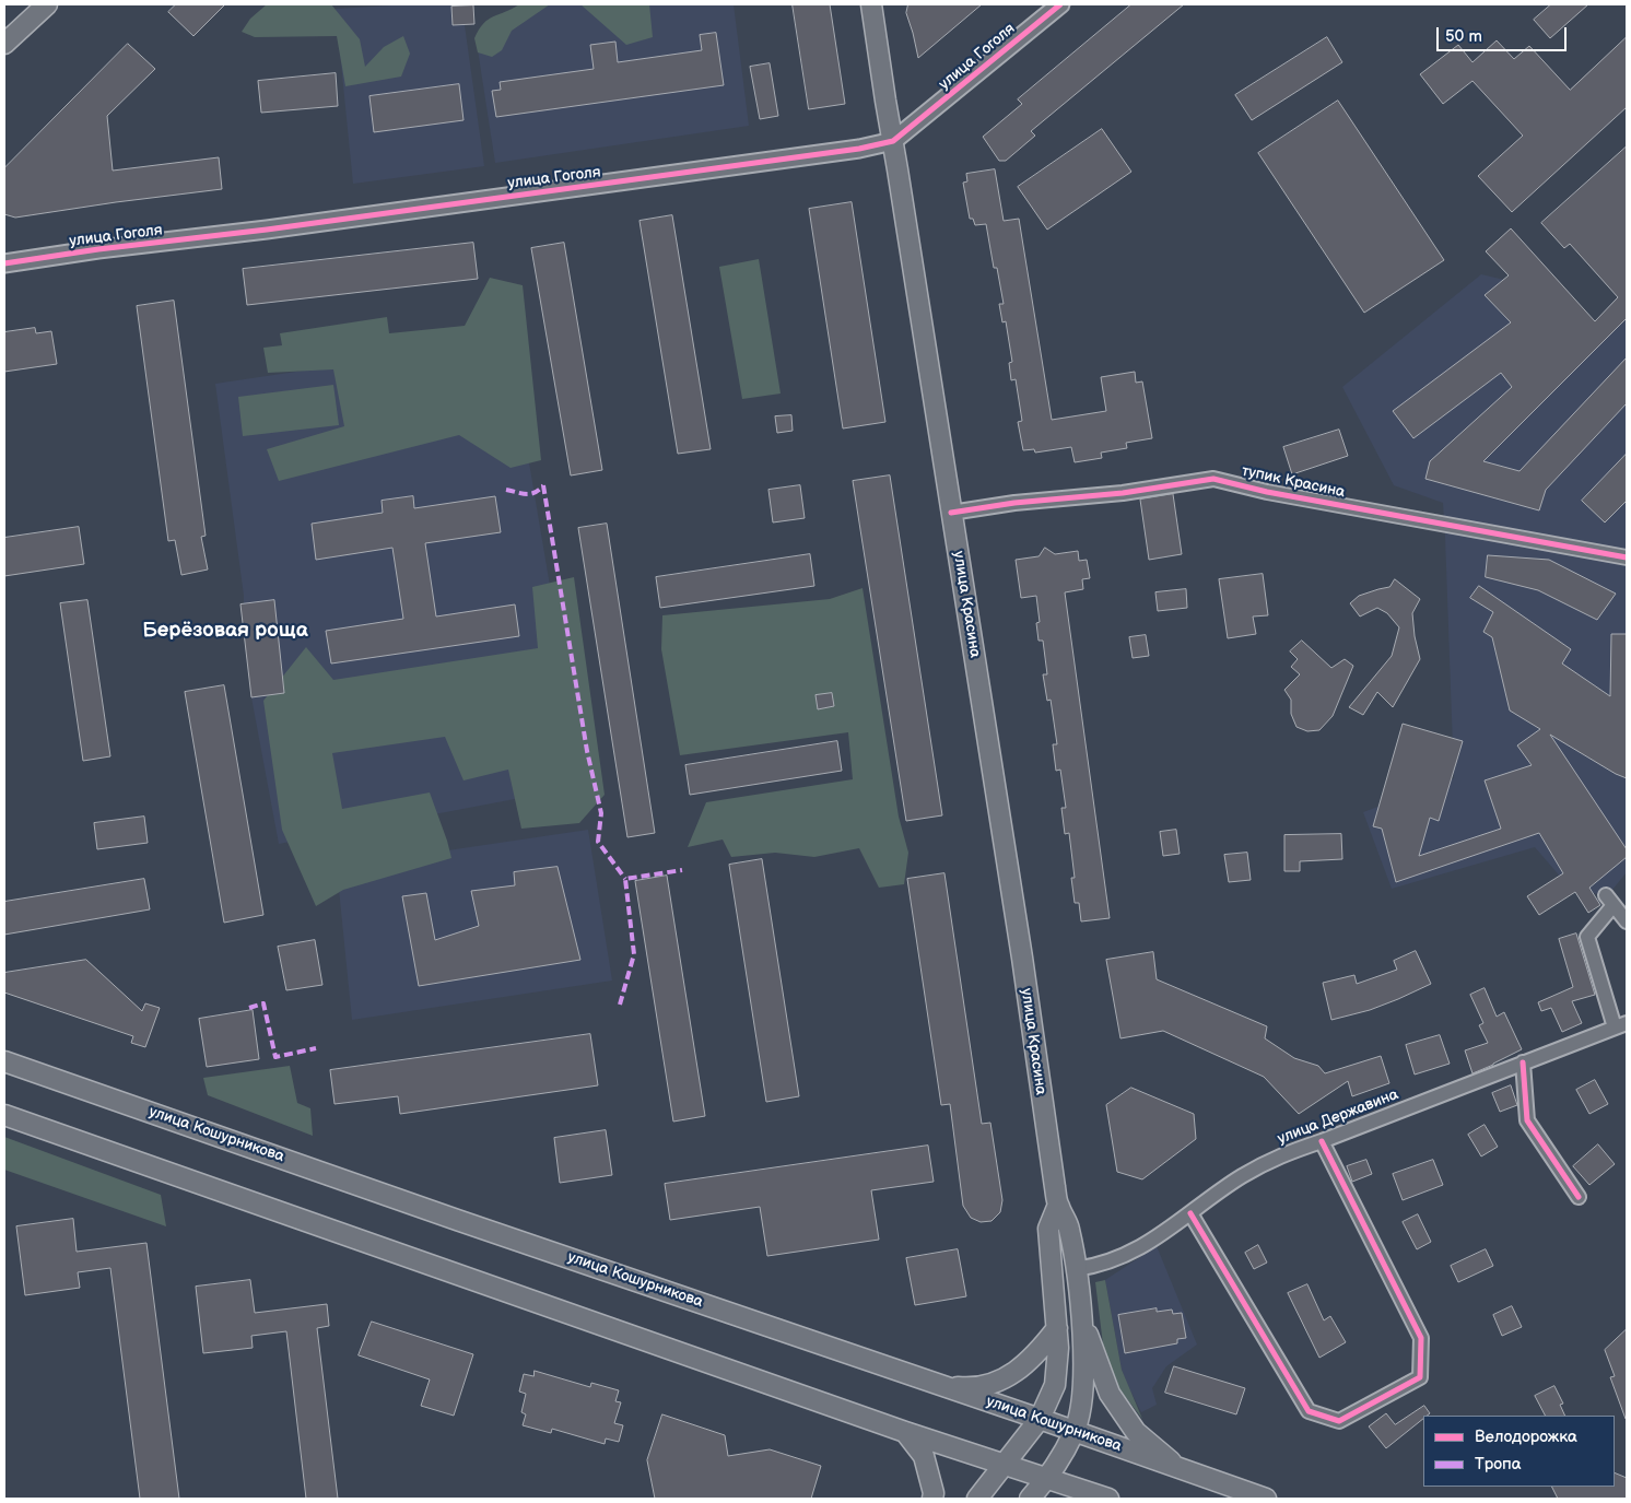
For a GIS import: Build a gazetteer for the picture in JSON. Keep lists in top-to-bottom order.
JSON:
{
  "streets": {
    "main road": ["улица Красина", "улица Кошурникова"],
    "street": ["улица Гоголя", "тупик Красина", "улица Державина"]
  },
  "crossings": [
    ["улица Гоголя", "улица Красина"],
    ["тупик Красина", "улица Красина"],
    ["улица Красина", "улица Державина"],
    ["улица Красина", "улица Кошурникова"]
  ],
  "districts": ["Берёзовая роща"],
  "legend": ["Велодорожка", "Тропа"],
  "scale_bar": "50 m"
}
